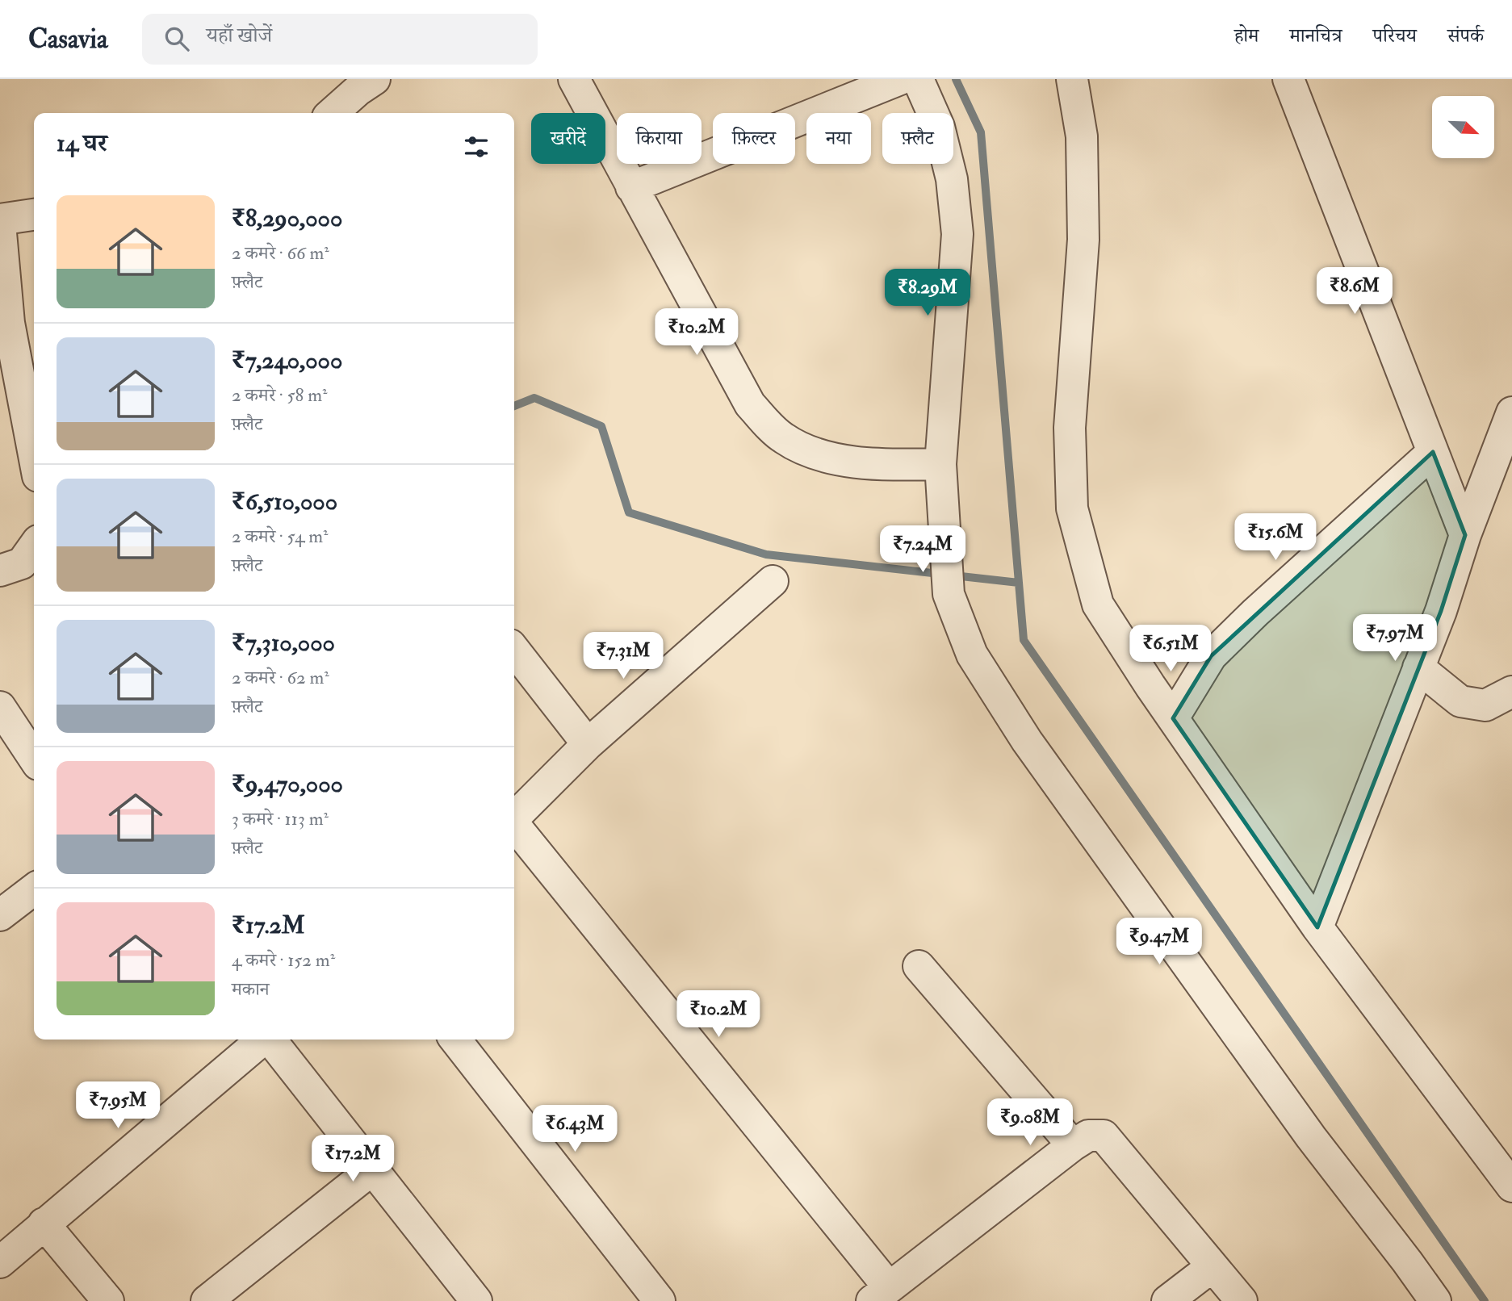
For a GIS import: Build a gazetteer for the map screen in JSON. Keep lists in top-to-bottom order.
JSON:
{
  "north": "bottom right",
  "page": {
    "header": "Casavia",
    "search": "यहाँ खोजें",
    "nav": [
      "होम",
      "मानचित्र",
      "परिचय",
      "संपर्क"
    ],
    "chip": [
      "खरीदें",
      "किराया",
      "फ़िल्टर",
      "नया",
      "फ़्लैट"
    ],
    "heading": "14 घर",
    "list": [
      {
        "name": "₹8,290,000",
        "note": "2 कमरे · 66 m² · फ़्लैट"
      },
      {
        "name": "₹7,240,000",
        "note": "2 कमरे · 58 m² · फ़्लैट"
      },
      {
        "name": "₹6,510,000",
        "note": "2 कमरे · 54 m² · फ़्लैट"
      },
      {
        "name": "₹7,310,000",
        "note": "2 कमरे · 62 m² · फ़्लैट"
      },
      {
        "name": "₹9,470,000",
        "note": "3 कमरे · 113 m² · फ़्लैट"
      },
      {
        "name": "₹17.2M",
        "note": "4 कमरे · 152 m² · मकान"
      }
    ],
    "price": [
      "₹8.6M",
      "₹8.29M",
      "₹10.2M",
      "₹15.6M",
      "₹7.24M",
      "₹7.97M",
      "₹6.51M",
      "₹7.31M",
      "₹9.47M",
      "₹10.2M",
      "₹7.95M",
      "₹9.08M",
      "₹6.43M",
      "₹17.2M"
    ]
  }
}
